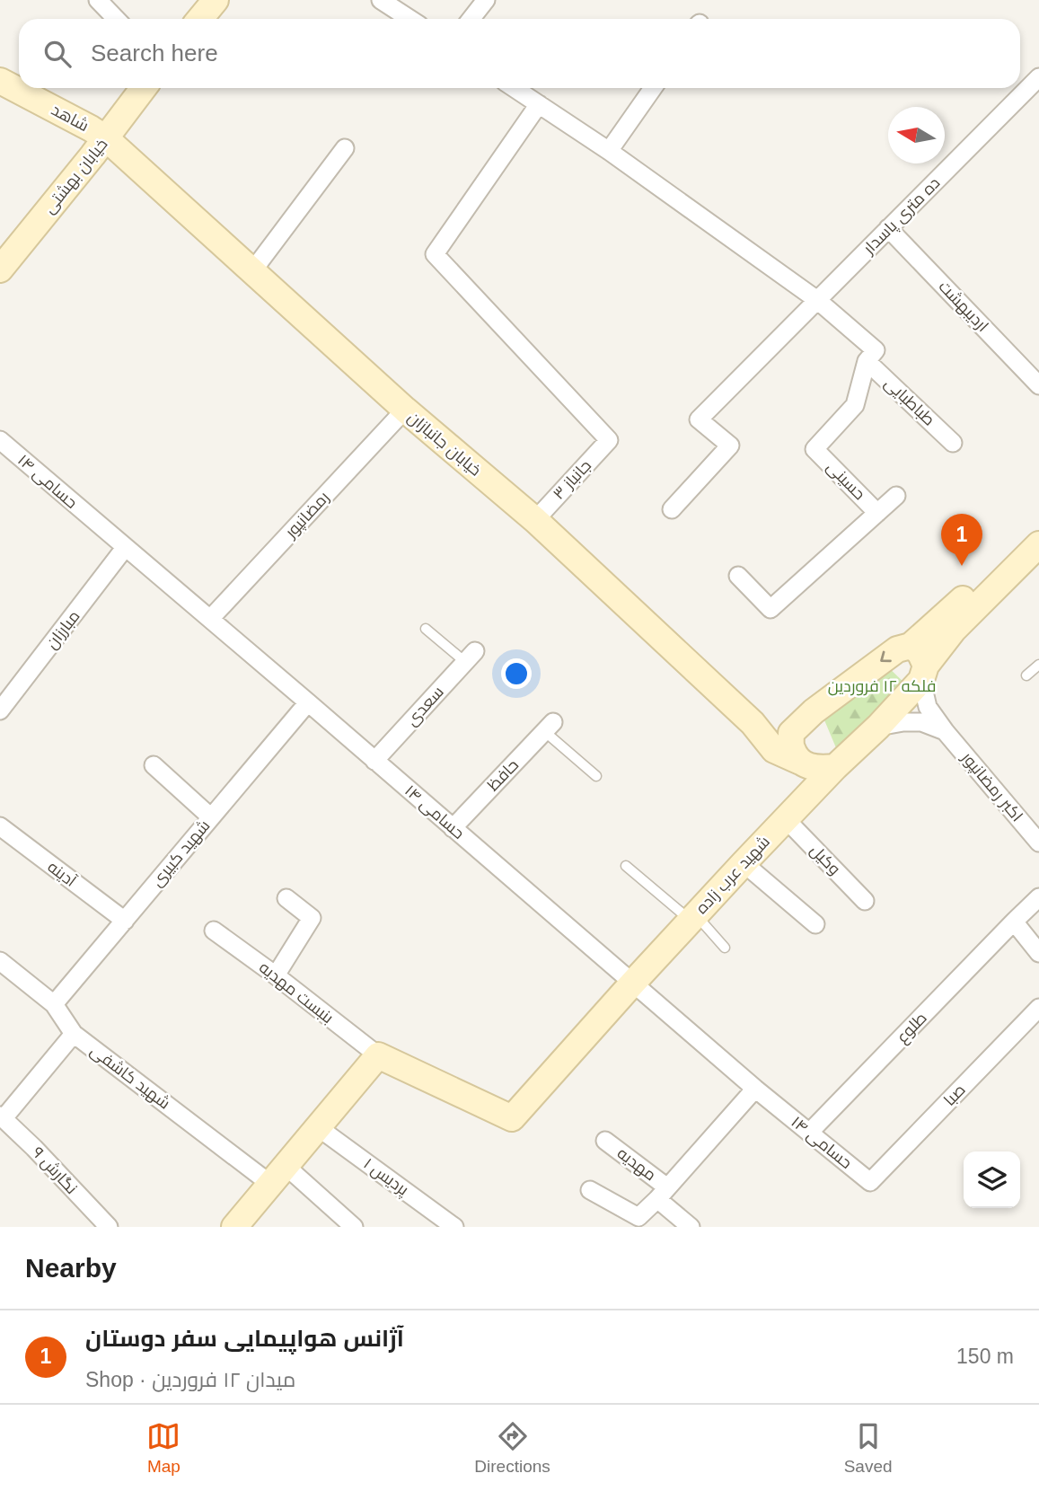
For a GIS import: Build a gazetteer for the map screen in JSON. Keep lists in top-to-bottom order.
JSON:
{
  "streets": {
    "street": [
      "شاهد",
      "خیابان بهشتی",
      "ده متری پاسدار",
      "اردیبهشت",
      "طباطبایی",
      "خیابان جانبازان",
      "جانباز ۳",
      "حسینی",
      "حسامی ۱۴",
      "رمضانپور",
      "مبارزان",
      "سعدی",
      "حافظ",
      "اکبر رمضانپور",
      "شهید کبیری",
      "وکیل",
      "آدینه",
      "شهید عرب زاده",
      "بنبست مهدیه",
      "طلوع",
      "شهید کاشفی",
      "صبا",
      "مهدیه",
      "نگارش ۹",
      "پردیس ۱"
    ]
  },
  "crossings": [
    ["شاهد", "خیابان بهشتی"],
    ["شاهد", "خیابان جانبازان"],
    ["خیابان بهشتی", "خیابان جانبازان"],
    ["ده متری پاسدار", "اردیبهشت"],
    ["طباطبایی", "حسینی"],
    ["خیابان جانبازان", "جانباز ۳"],
    ["خیابان جانبازان", "رمضانپور"],
    ["خیابان جانبازان", "شهید عرب زاده"],
    ["حسامی ۱۴", "رمضانپور"],
    ["حسامی ۱۴", "مبارزان"],
    ["حسامی ۱۴", "سعدی"],
    ["حسامی ۱۴", "حافظ"],
    ["حسامی ۱۴", "شهید کبیری"],
    ["حسامی ۱۴", "شهید عرب زاده"],
    ["حسامی ۱۴", "طلوع"],
    ["حسامی ۱۴", "صبا"],
    ["اکبر رمضانپور", "شهید عرب زاده"],
    ["شهید کبیری", "آدینه"],
    ["شهید کبیری", "شهید کاشفی"],
    ["وکیل", "شهید عرب زاده"],
    ["شهید عرب زاده", "بنبست مهدیه"]
  ],
  "parks": ["فلکه ۱۲ فروردین"],
  "north": "left",
  "page": {
    "search": "Search here",
    "pins": "1",
    "heading": "Nearby",
    "list": [
      {
        "mark": "1",
        "name": "آژانس هواپیمایی سفر دوستان",
        "note": "Shop · میدان ۱۲ فروردین",
        "value": "150 m"
      }
    ],
    "nav": ["Map", "Directions", "Saved"]
  }
}
